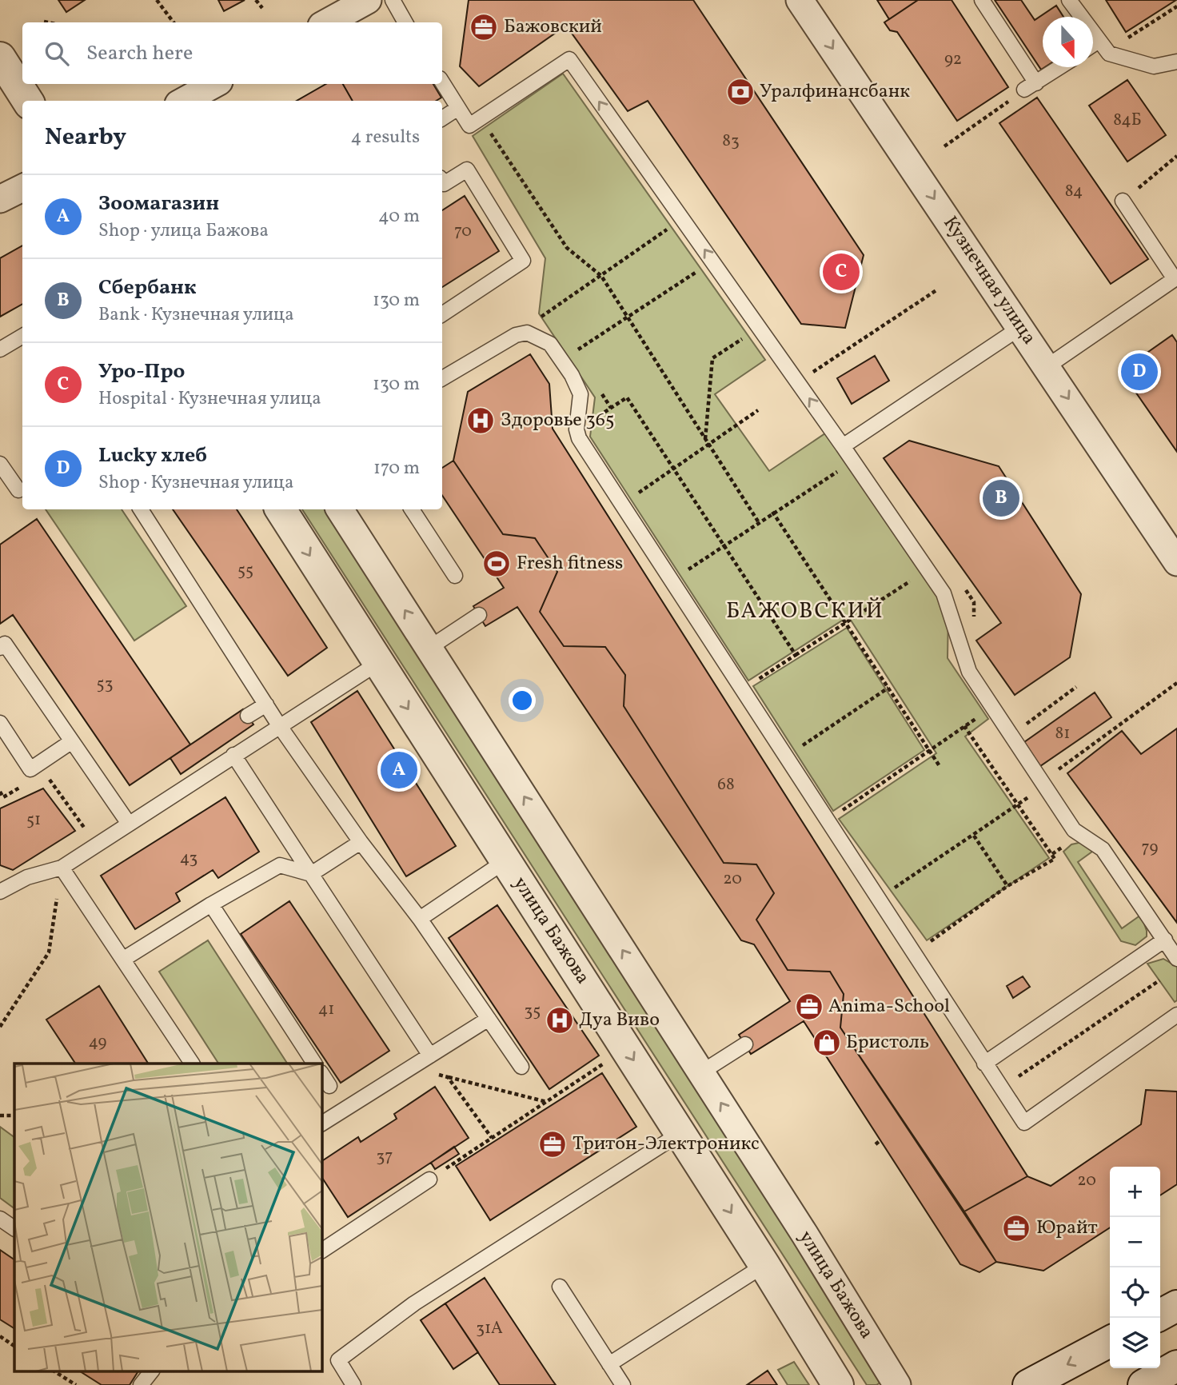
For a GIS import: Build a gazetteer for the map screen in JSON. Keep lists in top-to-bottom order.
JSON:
{
  "streets": {
    "street": ["Кузнечная улица", "улица Бажова"]
  },
  "one_way": ["Кузнечная улица"],
  "districts": ["БАЖОВСКИЙ"],
  "places": {
    "office": [
      "Бажовский",
      "Anima-School",
      "Тритон-Электроникс",
      "Юрайт"
    ],
    "bank": ["Уралфинансбанк"],
    "hospital": ["Здоровье 365", "Дуа Виво"],
    "sports": ["Fresh fitness"],
    "shop": ["Бристоль"]
  },
  "house_numbers": [
    "92",
    "84Б",
    "83",
    "84",
    "70",
    "55",
    "53",
    "81",
    "68",
    "51",
    "79",
    "43",
    "20",
    "41",
    "35",
    "49",
    "37",
    "20",
    "31А"
  ],
  "north": "bottom",
  "page": {
    "search": "Search here",
    "heading": ["Nearby", "4 results"],
    "list": [
      {
        "mark": "A",
        "name": "Зоомагазин",
        "note": "Shop · улица Бажова",
        "value": "40 m"
      },
      {
        "mark": "B",
        "name": "Сбербанк",
        "note": "Bank · Кузнечная улица",
        "value": "130 m"
      },
      {
        "mark": "C",
        "name": "Уро-Про",
        "note": "Hospital · Кузнечная улица",
        "value": "130 m"
      },
      {
        "mark": "D",
        "name": "Lucky хлеб",
        "note": "Shop · Кузнечная улица",
        "value": "170 m"
      }
    ],
    "pins": [
      "C",
      "D",
      "B",
      "A"
    ],
    "map_buttons": ["+", "−"]
  }
}
